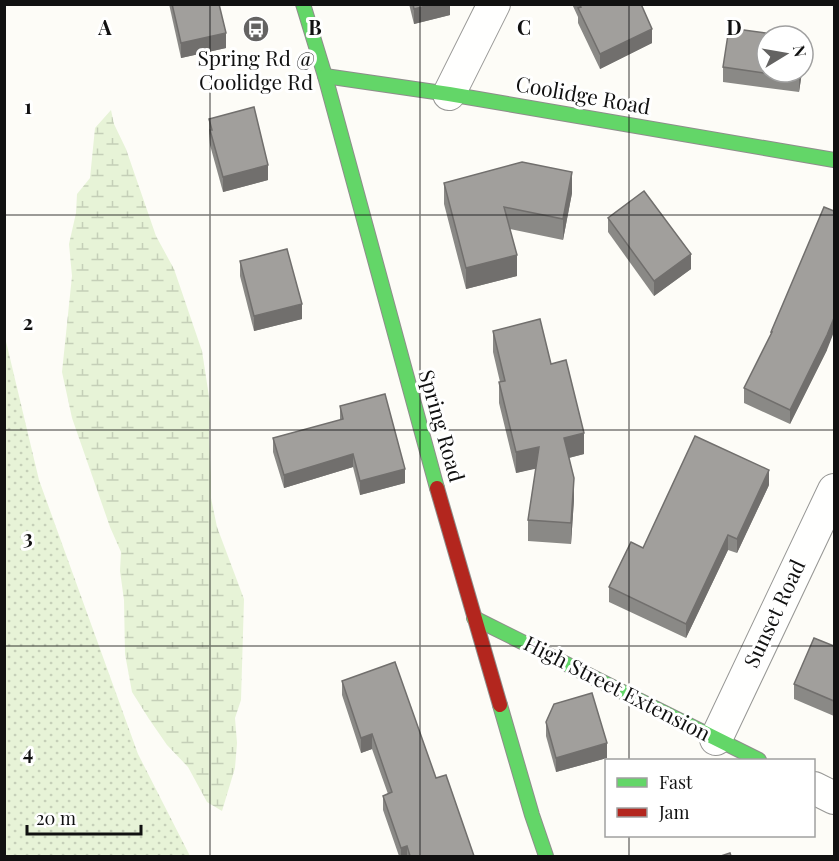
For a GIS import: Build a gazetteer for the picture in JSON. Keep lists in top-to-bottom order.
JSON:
{
  "streets": {
    "main road": ["Coolidge Road", "Spring Road", "High Street Extension"],
    "street": ["Sunset Road"]
  },
  "crossings": [
    ["Coolidge Road", "Spring Road"],
    ["Spring Road", "High Street Extension"],
    ["Sunset Road", "High Street Extension"]
  ],
  "places": {
    "bus stop": ["Spring Rd @ Coolidge Rd"]
  },
  "legend": ["Fast", "Jam"],
  "scale_bar": "20 m",
  "north": "right",
  "grid": {
    "columns": [
      "A",
      "B",
      "C",
      "D"
    ],
    "rows": [
      "1",
      "2",
      "3",
      "4"
    ]
  }
}
